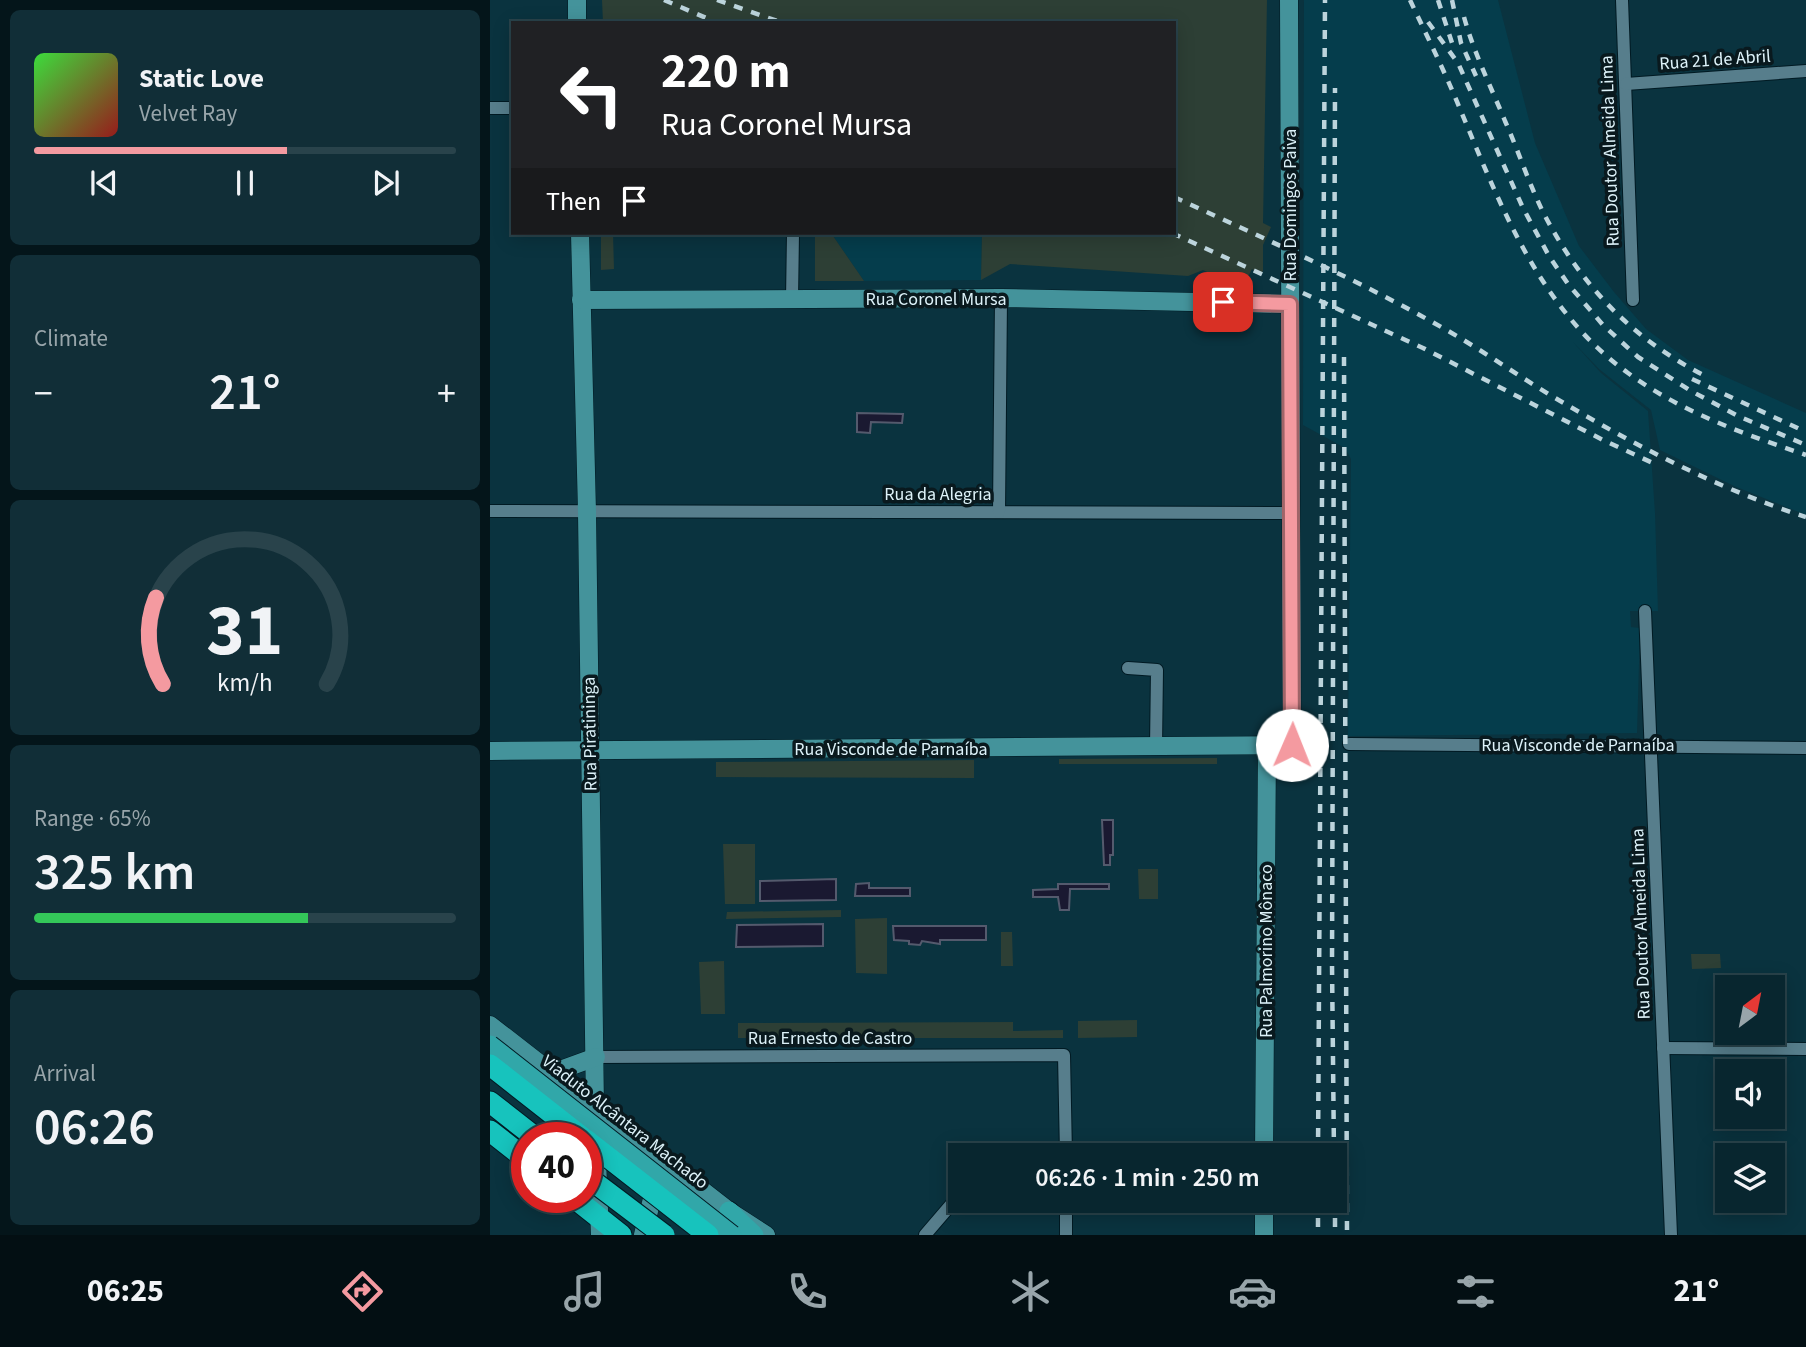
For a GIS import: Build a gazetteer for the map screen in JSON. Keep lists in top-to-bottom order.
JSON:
{
  "streets": {
    "main road": ["Viaduto Alcântara Machado"],
    "street": [
      "Rua 21 de Abril",
      "Rua Doutor Almeida Lima",
      "Rua Domingos Paiva",
      "Rua Coronel Mursa",
      "Rua da Alegria",
      "Rua Piratininga",
      "Rua Visconde de Parnaíba",
      "Rua Palmorino Mônaco",
      "Rua Ernesto de Castro"
    ]
  },
  "crossings": [
    ["Rua 21 de Abril", "Rua Doutor Almeida Lima"],
    ["Rua Doutor Almeida Lima", "Rua Visconde de Parnaíba"],
    ["Rua Domingos Paiva", "Rua Coronel Mursa"],
    ["Rua Domingos Paiva", "Rua da Alegria"],
    ["Rua Domingos Paiva", "Rua Visconde de Parnaíba"],
    ["Rua Coronel Mursa", "Rua Piratininga"],
    ["Rua da Alegria", "Rua Piratininga"],
    ["Rua Piratininga", "Rua Visconde de Parnaíba"],
    ["Rua Piratininga", "Rua Ernesto de Castro"],
    ["Rua Visconde de Parnaíba", "Rua Palmorino Mônaco"]
  ],
  "north": "top right",
  "page": {
    "turn": ["220 m", "Rua Coronel Mursa"],
    "song": ["Static Love", "Velvet Ray"],
    "then": "Then",
    "tile": [
      "Climate",
      ["Range · 65%", "325 km"],
      ["Arrival", "06:26"]
    ],
    "heat": ["−", "21°", "+"],
    "limit": "40",
    "trip": "06:26 · 1 min · 250 m",
    "tabs": ["06:25", "21°"],
    "gauge": ["31", "km/h"]
  }
}
